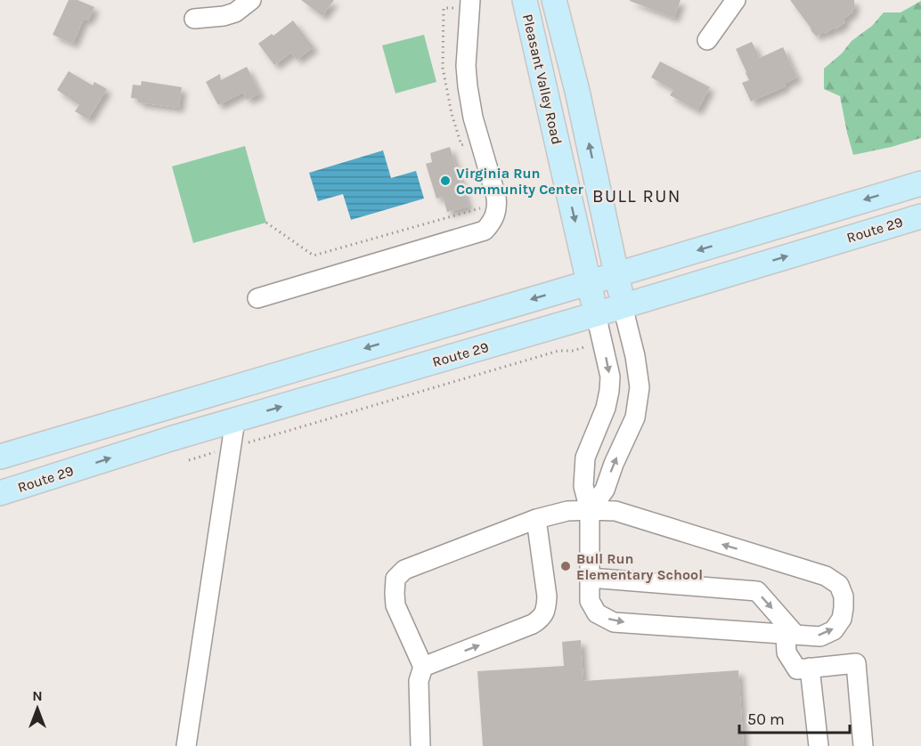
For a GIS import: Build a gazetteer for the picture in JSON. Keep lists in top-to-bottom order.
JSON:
{
  "streets": {
    "main road": ["Pleasant Valley Road", "Route 29"]
  },
  "crossings": [
    ["Pleasant Valley Road", "Route 29"]
  ],
  "districts": ["BULL RUN"],
  "places": ["Virginia Run Community Center", "Bull Run Elementary School"],
  "scale_bar": "50 m",
  "north": "top"
}
